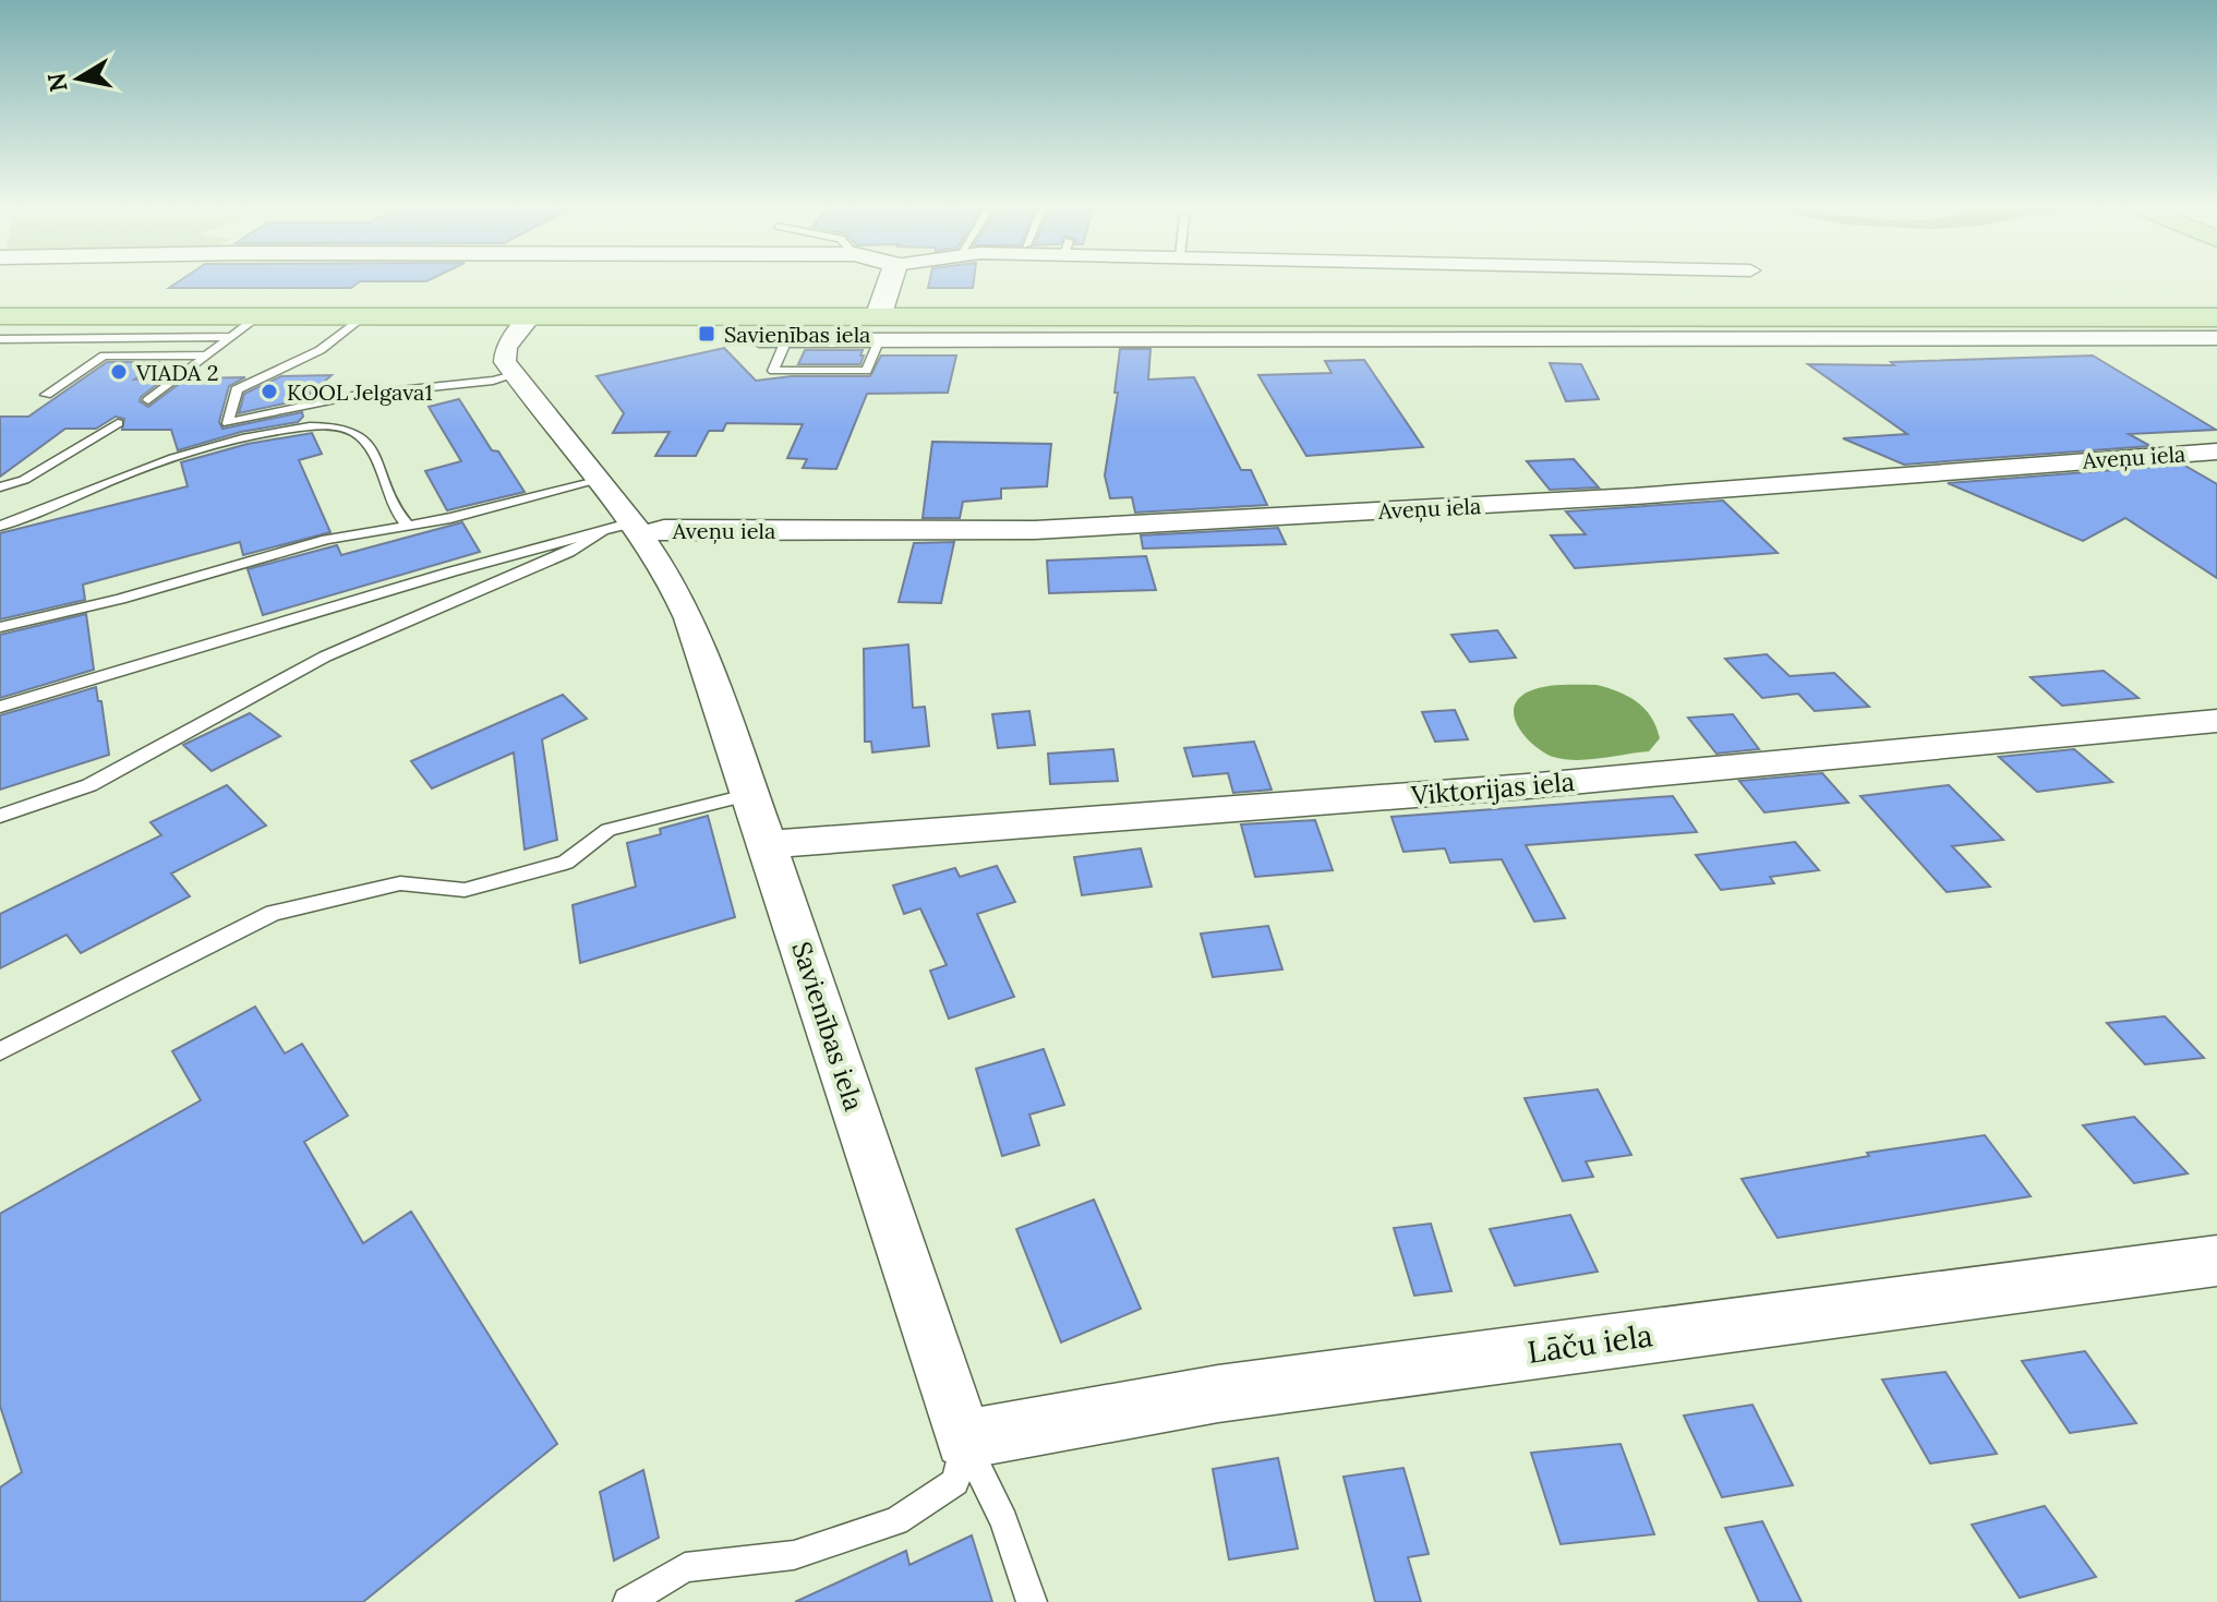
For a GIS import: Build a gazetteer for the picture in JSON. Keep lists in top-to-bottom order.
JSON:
{
  "streets": {
    "street": [
      "Aveņu iela",
      "Viktorijas iela",
      "Savienības iela",
      "Lāču iela"
    ]
  },
  "crossings": [
    ["Aveņu iela", "Savienības iela"],
    ["Viktorijas iela", "Savienības iela"],
    ["Savienības iela", "Lāču iela"]
  ],
  "places": {
    "transit": ["Savienības iela"],
    "other": ["VIADA 2", "KOOL Jelgava1"]
  },
  "north": "left"
}
